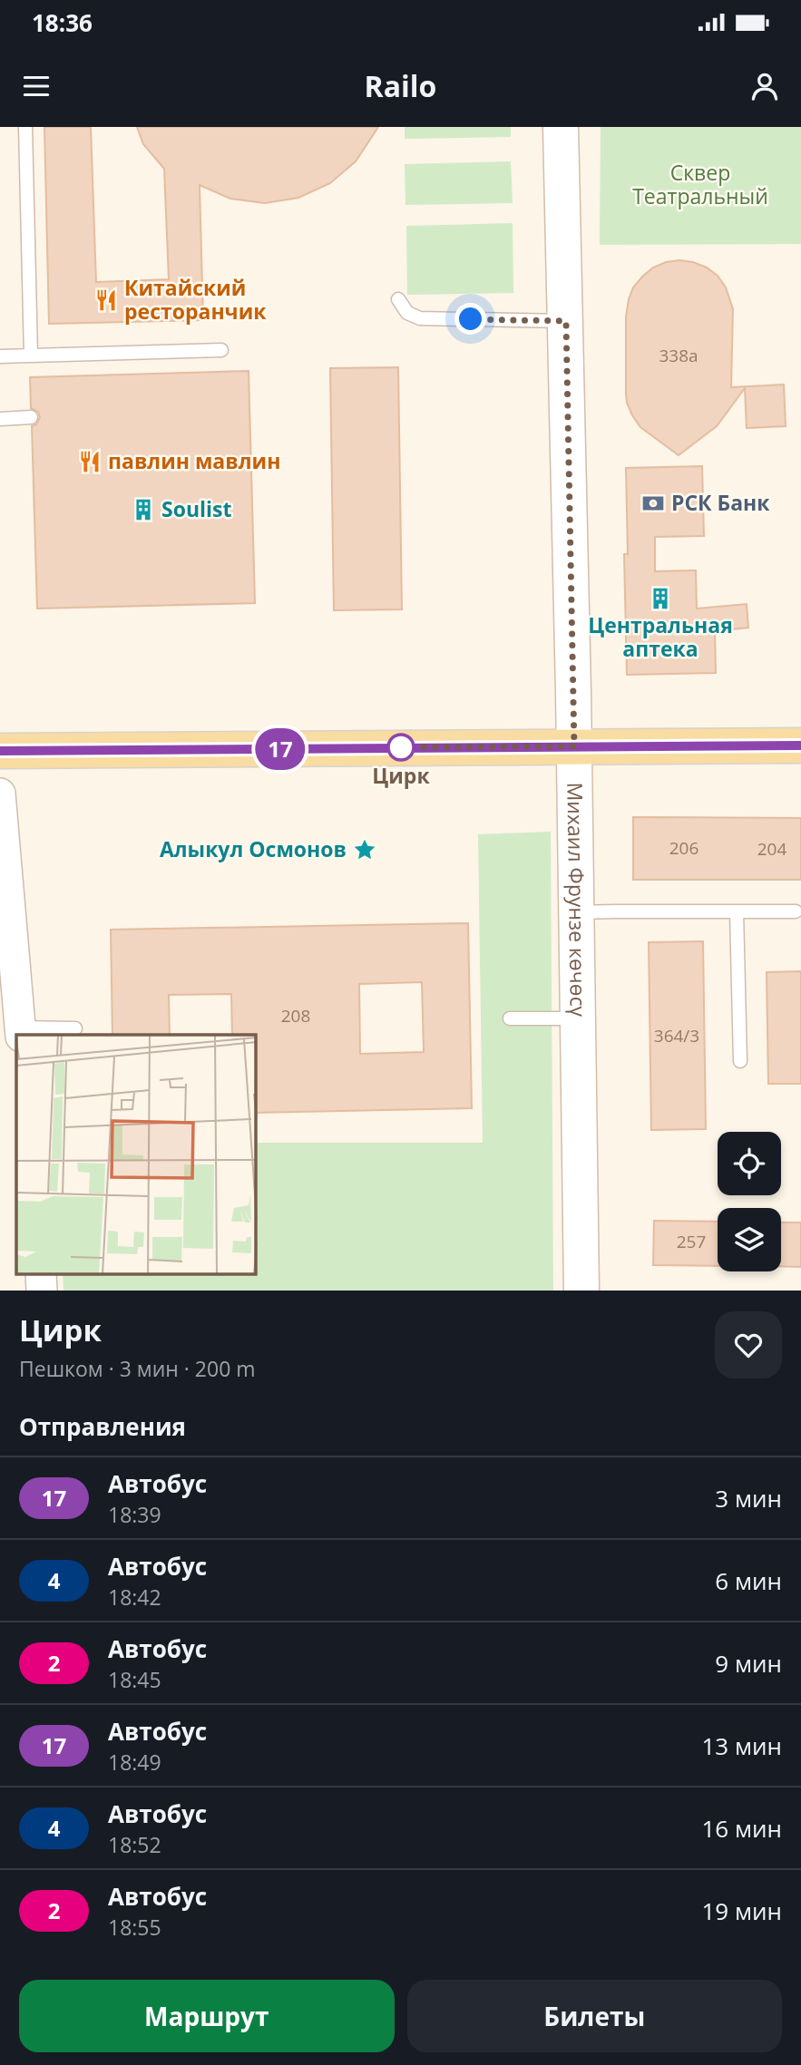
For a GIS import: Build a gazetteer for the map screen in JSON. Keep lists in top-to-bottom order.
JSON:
{
  "streets": {
    "main road": ["Михаил Фрунзе көчөсү"]
  },
  "parks": ["Сквер Театральный"],
  "places": {
    "restaurant": ["Китайский ресторанчик", "павлин мавлин"],
    "bank": ["РСК Банк"],
    "building": ["Soulist", "Центральная аптека"],
    "other": ["Цирк"],
    "place": ["Алыкул Осмонов"]
  },
  "lines": ["bus line 17"],
  "house_numbers": [
    "338а",
    "206",
    "204",
    "208",
    "364/3",
    "257"
  ],
  "page": {
    "status": "18:36",
    "header": "Railo",
    "on_map": "17",
    "heading": [
      ["Цирк", "Пешком · 3 мин · 200 m"],
      "Отправления"
    ],
    "list": [
      {
        "mark": "17",
        "name": "Автобус",
        "note": "18:39",
        "value": "3 мин"
      },
      {
        "mark": "4",
        "name": "Автобус",
        "note": "18:42",
        "value": "6 мин"
      },
      {
        "mark": "2",
        "name": "Автобус",
        "note": "18:45",
        "value": "9 мин"
      },
      {
        "mark": "17",
        "name": "Автобус",
        "note": "18:49",
        "value": "13 мин"
      },
      {
        "mark": "4",
        "name": "Автобус",
        "note": "18:52",
        "value": "16 мин"
      },
      {
        "mark": "2",
        "name": "Автобус",
        "note": "18:55",
        "value": "19 мин"
      }
    ],
    "buttons": ["Маршрут", "Билеты"]
  }
}
